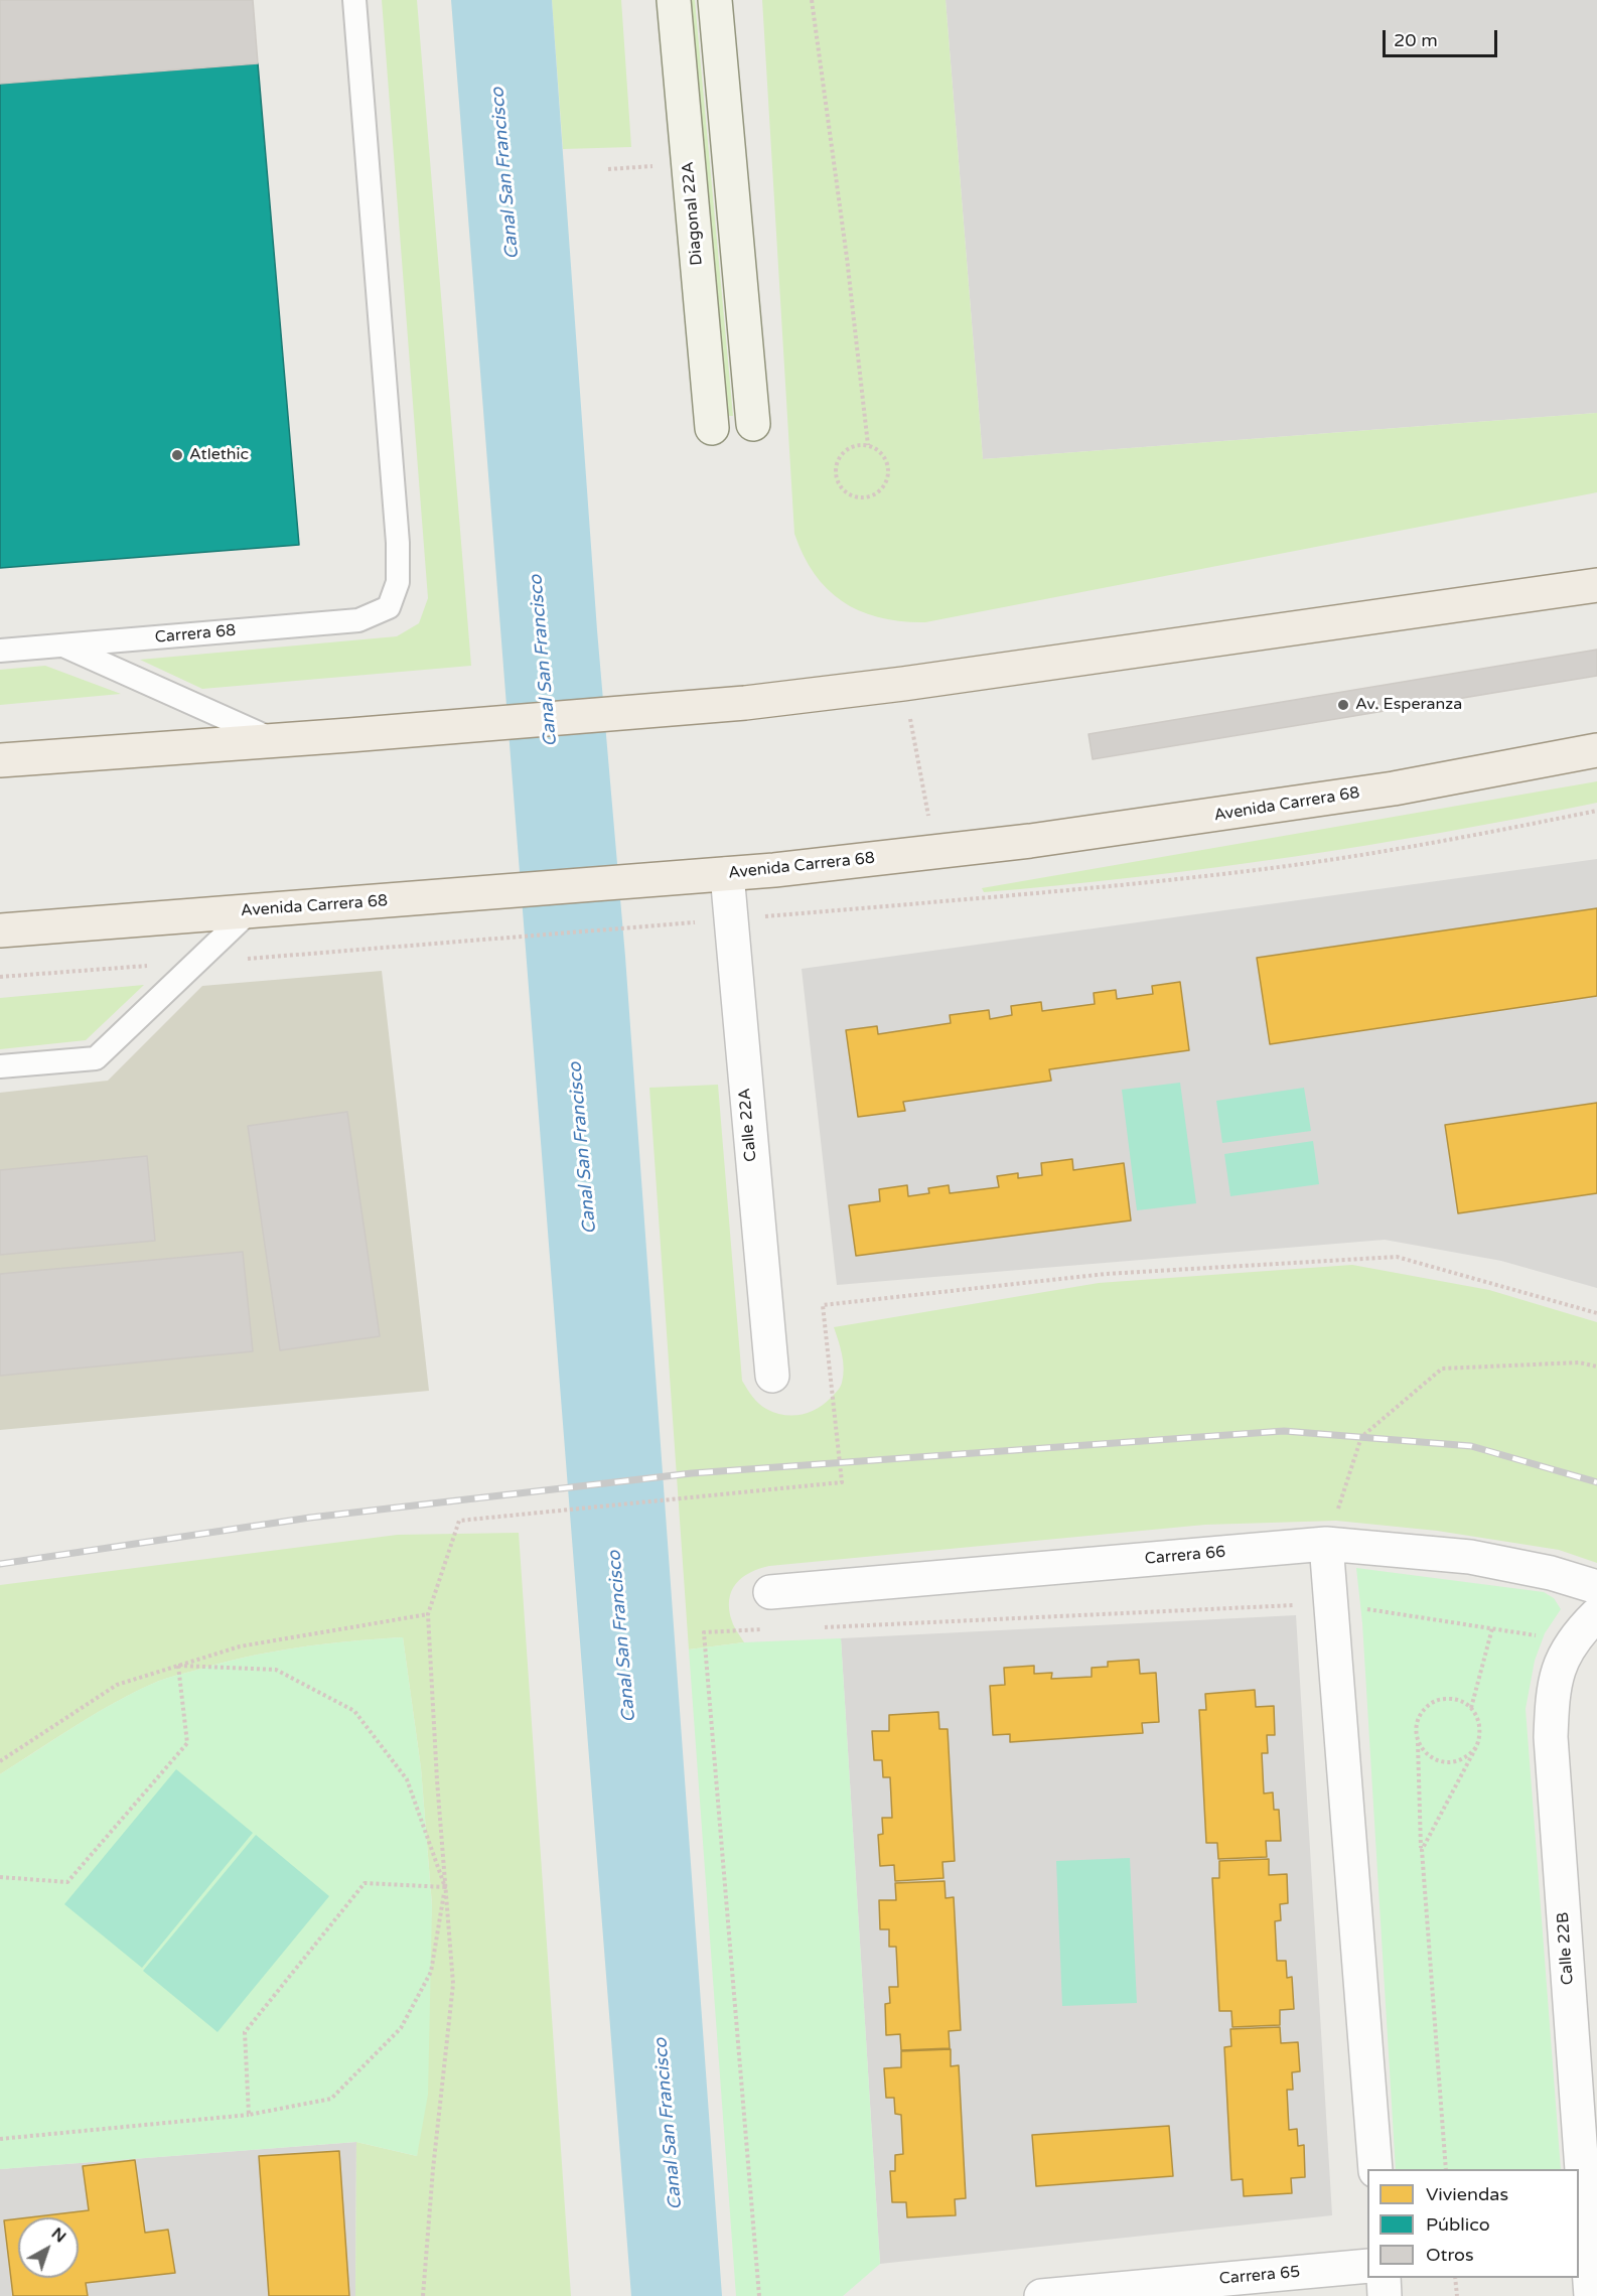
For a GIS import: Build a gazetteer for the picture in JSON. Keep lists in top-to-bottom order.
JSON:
{
  "streets": {
    "main road": ["Avenida Carrera 68"],
    "street": [
      "Diagonal 22A",
      "Calle 22A",
      "Carrera 66",
      "Calle 22B",
      "Carrera 65"
    ],
    "lane": ["Carrera 68"]
  },
  "crossings": [
    ["Avenida Carrera 68", "Calle 22A"]
  ],
  "water": ["Canal San Francisco"],
  "places": ["Atlethic", "Av. Esperanza"],
  "legend": ["Viviendas", "Público", "Otros"],
  "scale_bar": "20 m",
  "north": "top right"
}
